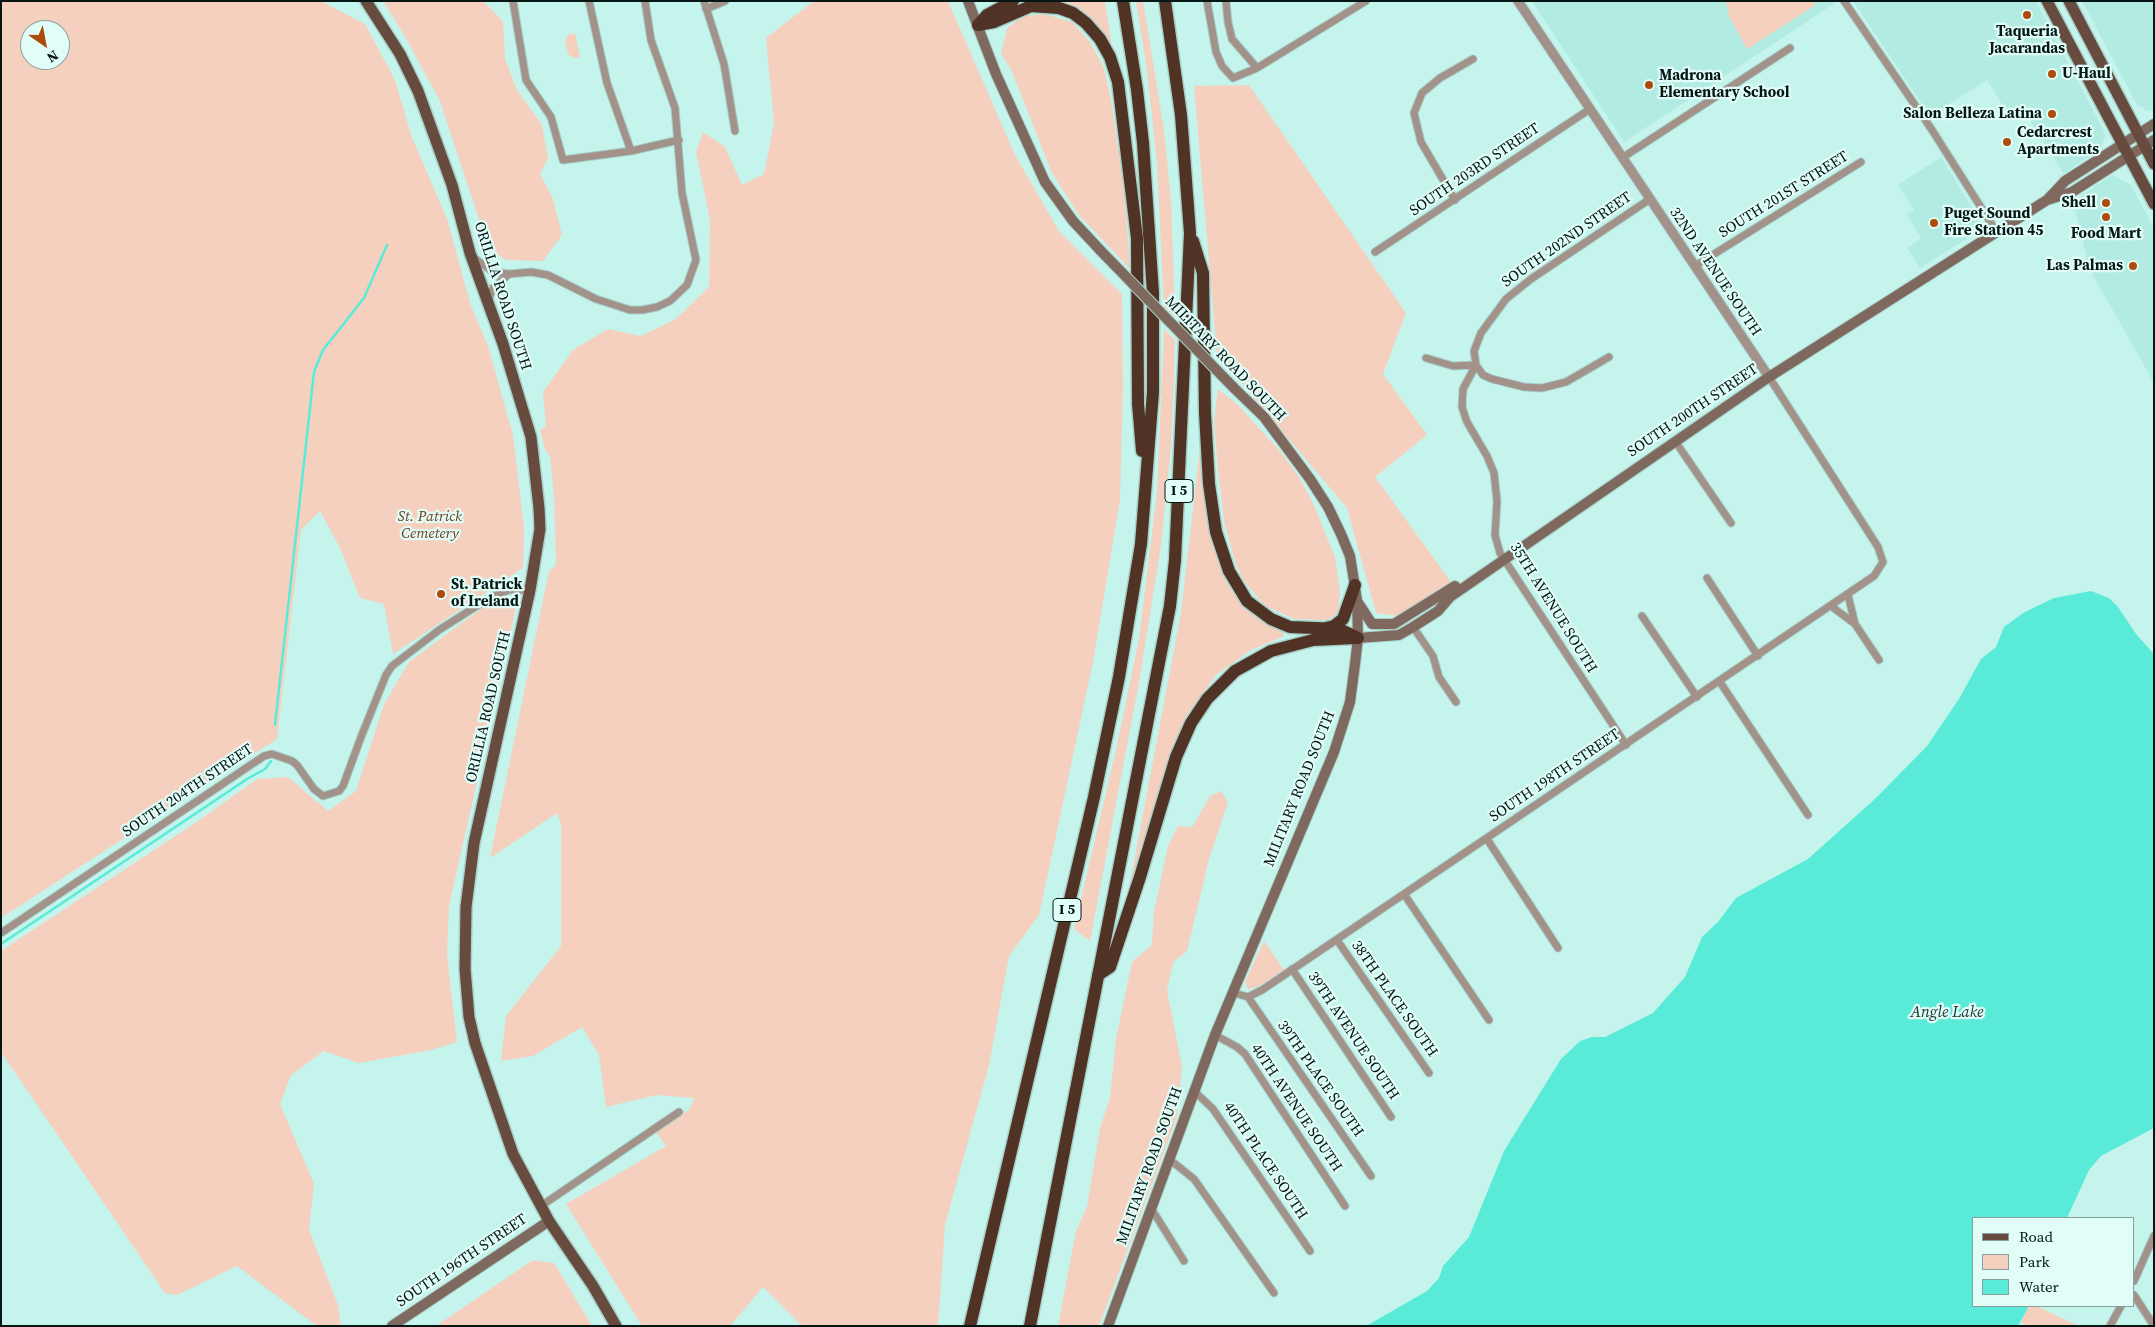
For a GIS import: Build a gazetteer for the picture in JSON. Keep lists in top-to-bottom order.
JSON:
{
  "streets": {
    "highway": ["I 5"],
    "main road": [
      "ORILLIA ROAD SOUTH",
      "MILITARY ROAD SOUTH",
      "SOUTH 200TH STREET",
      "SOUTH 196TH STREET"
    ],
    "street": [
      "SOUTH 203RD STREET",
      "SOUTH 201ST STREET",
      "SOUTH 202ND STREET",
      "32ND AVENUE SOUTH",
      "35TH AVENUE SOUTH",
      "SOUTH 198TH STREET",
      "SOUTH 204TH STREET",
      "38TH PLACE SOUTH",
      "39TH AVENUE SOUTH",
      "39TH PLACE SOUTH",
      "40TH AVENUE SOUTH",
      "40TH PLACE SOUTH"
    ]
  },
  "crossings": [
    ["SOUTH 203RD STREET", "32ND AVENUE SOUTH"],
    ["SOUTH 201ST STREET", "32ND AVENUE SOUTH"],
    ["SOUTH 202ND STREET", "32ND AVENUE SOUTH"],
    ["SOUTH 202ND STREET", "35TH AVENUE SOUTH"],
    ["32ND AVENUE SOUTH", "SOUTH 200TH STREET"],
    ["32ND AVENUE SOUTH", "SOUTH 198TH STREET"],
    ["ORILLIA ROAD SOUTH", "SOUTH 204TH STREET"],
    ["ORILLIA ROAD SOUTH", "SOUTH 196TH STREET"],
    ["MILITARY ROAD SOUTH", "SOUTH 200TH STREET"],
    ["MILITARY ROAD SOUTH", "40TH AVENUE SOUTH"],
    ["MILITARY ROAD SOUTH", "40TH PLACE SOUTH"],
    ["SOUTH 200TH STREET", "35TH AVENUE SOUTH"],
    ["35TH AVENUE SOUTH", "SOUTH 198TH STREET"],
    ["SOUTH 198TH STREET", "38TH PLACE SOUTH"],
    ["SOUTH 198TH STREET", "39TH AVENUE SOUTH"],
    ["SOUTH 198TH STREET", "39TH PLACE SOUTH"]
  ],
  "water": ["Angle Lake"],
  "parks": ["St. Patrick Cemetery"],
  "places": [
    "Taqueria Jacarandas",
    "U-Haul",
    "Madrona Elementary School",
    "Salon Belleza Latina",
    "Cedarcrest Apartments",
    "Shell",
    "Food Mart",
    "Puget Sound Fire Station 45",
    "Las Palmas",
    "St. Patrick of Ireland"
  ],
  "legend": ["Road", "Park", "Water"],
  "north": "bottom right"
}
